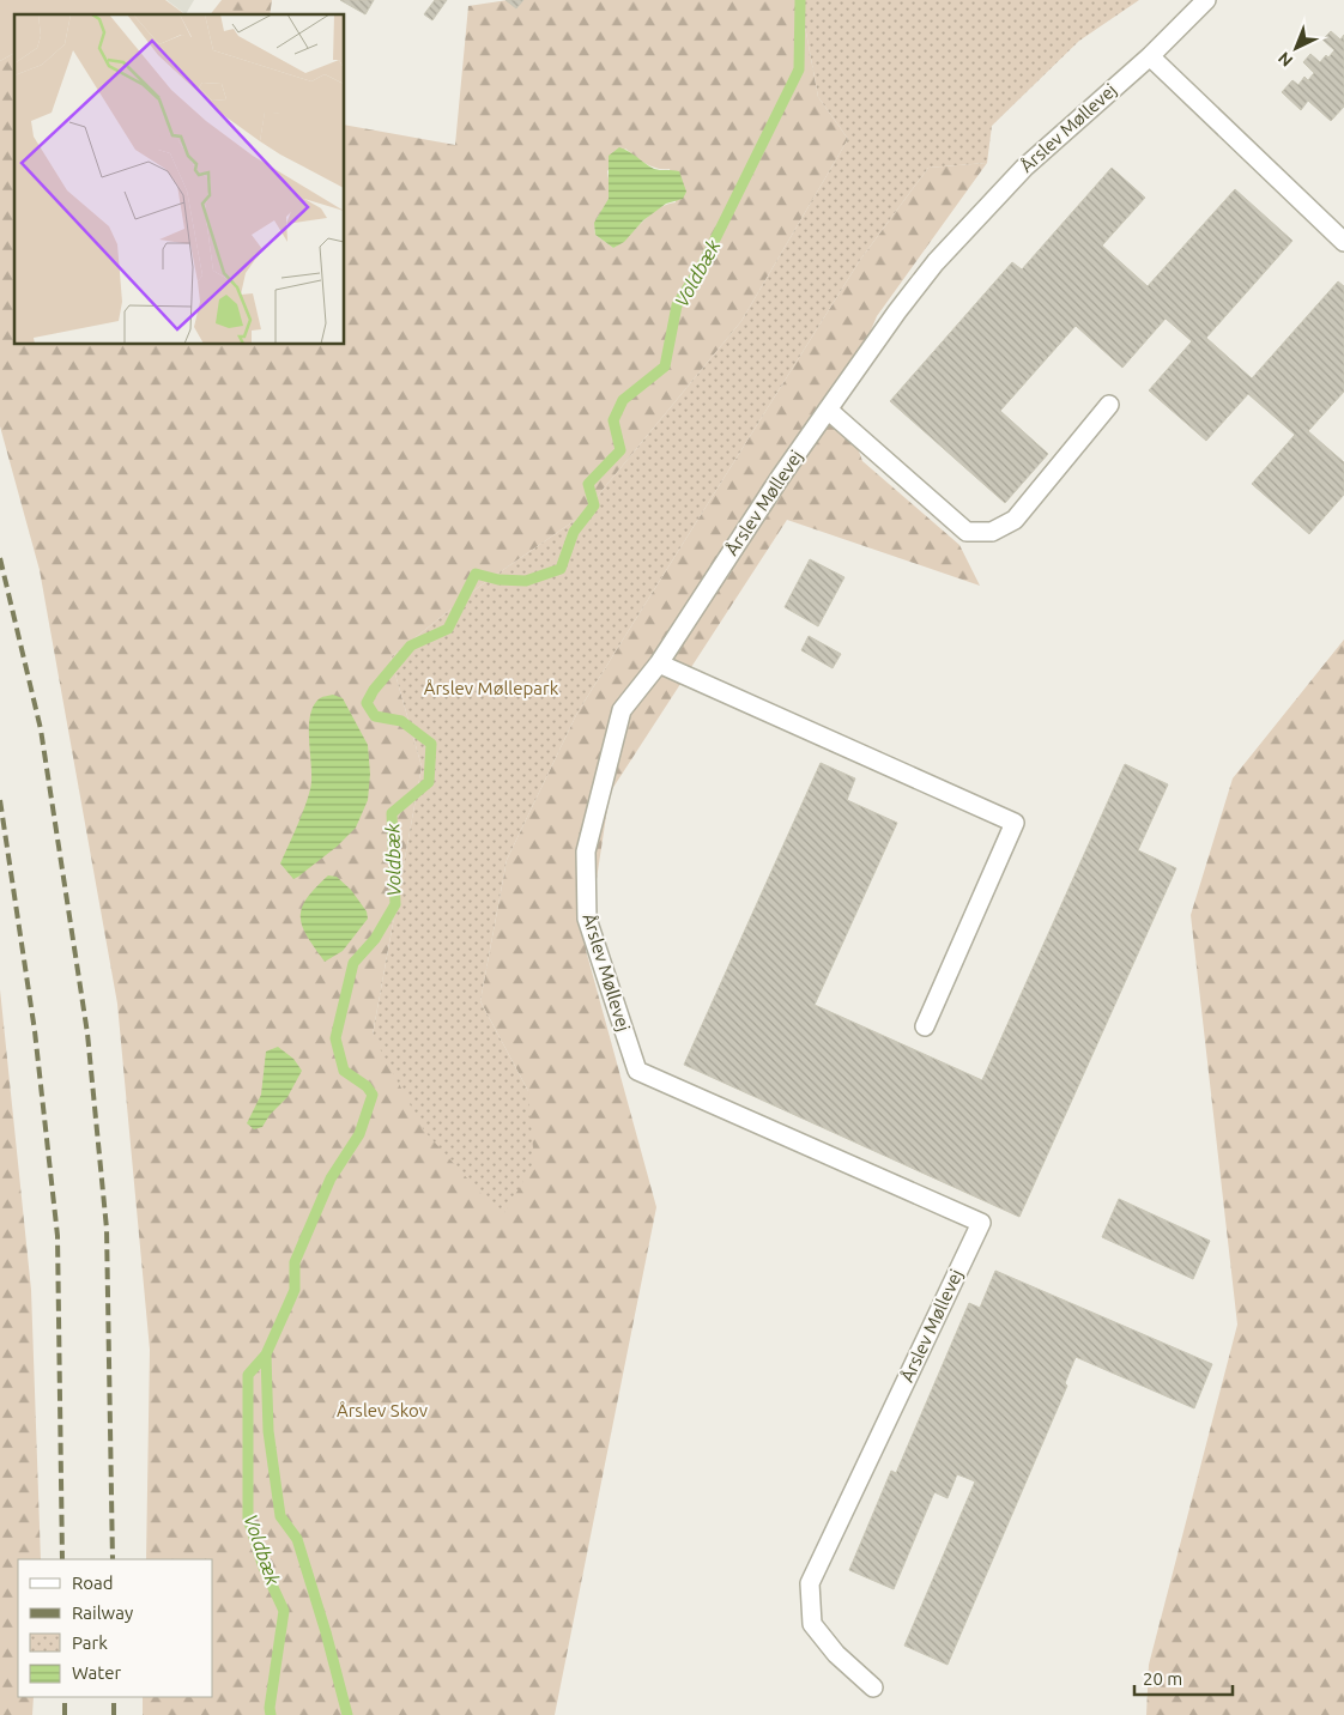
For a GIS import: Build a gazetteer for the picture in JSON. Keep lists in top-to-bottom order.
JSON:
{
  "streets": {
    "street": ["Årslev Møllevej"]
  },
  "water": ["Voldbæk"],
  "parks": ["Årslev Møllepark", "Årslev Skov"],
  "legend": [
    "Road",
    "Railway",
    "Park",
    "Water"
  ],
  "scale_bar": "20 m",
  "north": "bottom left"
}
